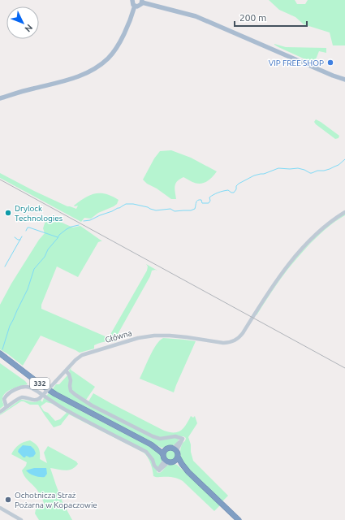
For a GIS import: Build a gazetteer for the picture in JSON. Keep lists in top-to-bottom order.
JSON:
{
  "streets": {
    "highway": ["332"],
    "street": ["Główna"]
  },
  "places": ["VIP FREE SHOP", "Drylock Technologies", "Ochotnicza Straż Pożarna w Kopaczowie"],
  "scale_bar": "200 m",
  "north": "bottom right"
}
